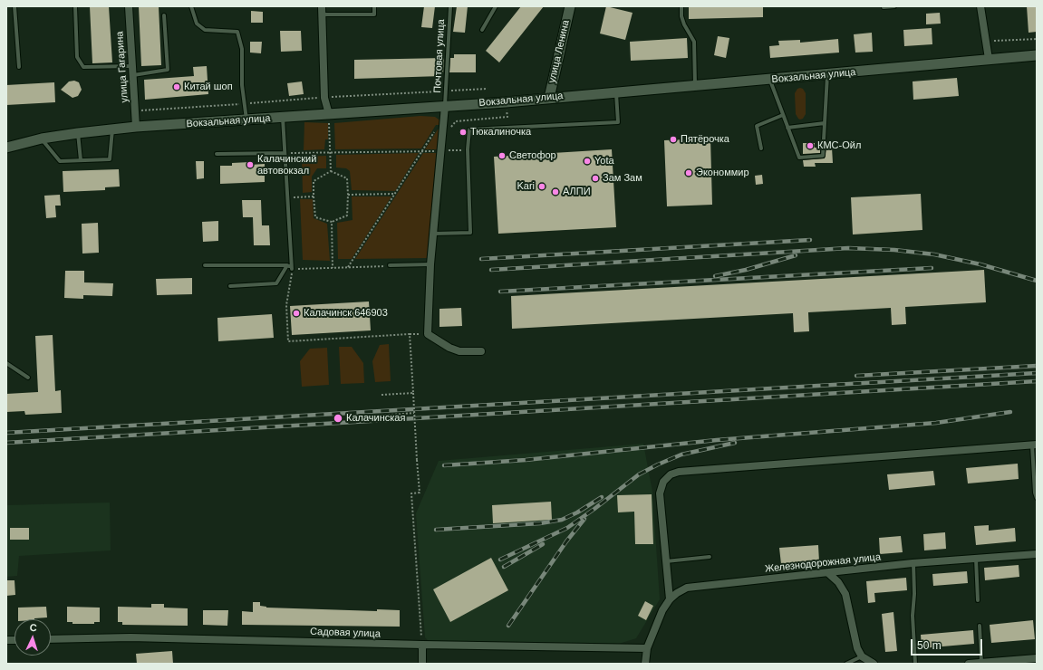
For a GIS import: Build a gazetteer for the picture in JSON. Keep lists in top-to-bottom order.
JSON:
{
  "streets": {
    "main road": ["улица Ленина", "Вокзальная улица"],
    "street": ["улица Гагарина", "Железнодорожная улица", "Садовая улица"],
    "lane": ["Почтовая улица"]
  },
  "crossings": [
    ["улица Ленина", "Вокзальная улица"],
    ["Почтовая улица", "Вокзальная улица"],
    ["улица Гагарина", "Вокзальная улица"],
    ["Железнодорожная улица", "Садовая улица"]
  ],
  "places": [
    "Китай шоп",
    "Тюкалиночка",
    "Пятёрочка",
    "КМС-Ойл",
    "Светофор",
    "Yota",
    "Калачинский автовокзал",
    "Экономмир",
    "Зам Зам",
    "Kari",
    "АЛПИ",
    "Калачинск 646903",
    "Калачинская"
  ],
  "scale_bar": "50 m",
  "north": "top"
}
